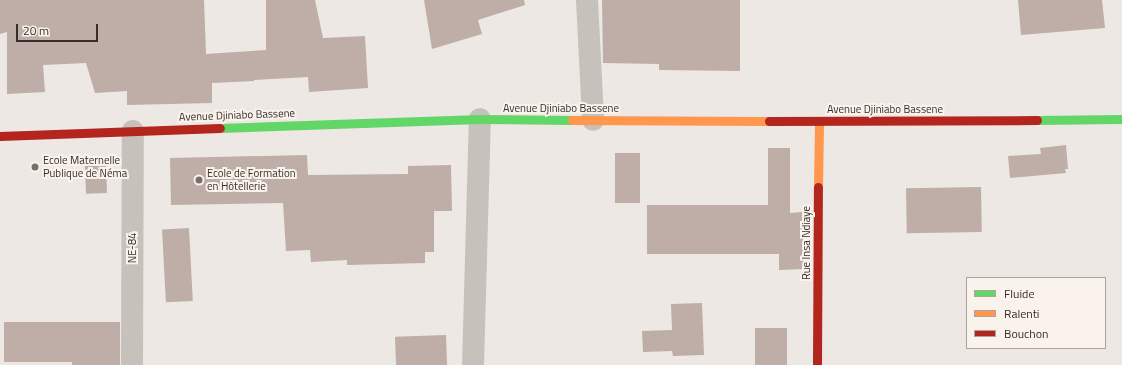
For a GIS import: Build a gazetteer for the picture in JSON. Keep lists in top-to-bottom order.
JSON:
{
  "streets": {
    "main road": ["Avenue Djiniabo Bassene", "Rue Insa Ndiaye"],
    "street": ["NE-84"]
  },
  "crossings": [
    ["Avenue Djiniabo Bassene", "Rue Insa Ndiaye"],
    ["Avenue Djiniabo Bassene", "NE-84"]
  ],
  "places": ["Ecole Maternelle Publique de Néma", "Ecole de Formation en Hôtellerie"],
  "legend": ["Fluide", "Ralenti", "Bouchon"],
  "scale_bar": "20 m"
}
